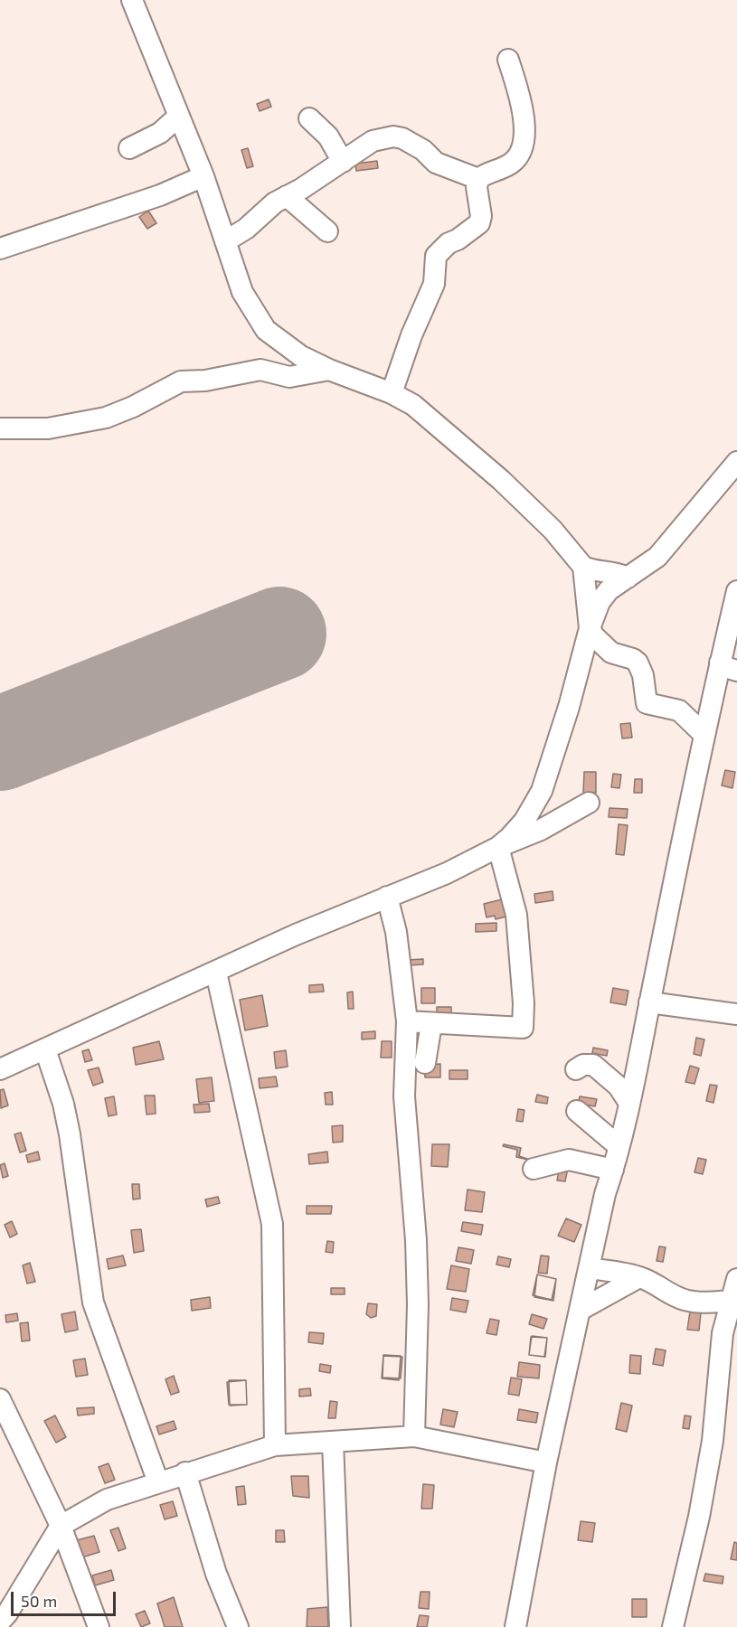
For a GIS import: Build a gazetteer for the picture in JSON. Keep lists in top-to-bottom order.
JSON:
{
  "scale_bar": "50 m"
}
